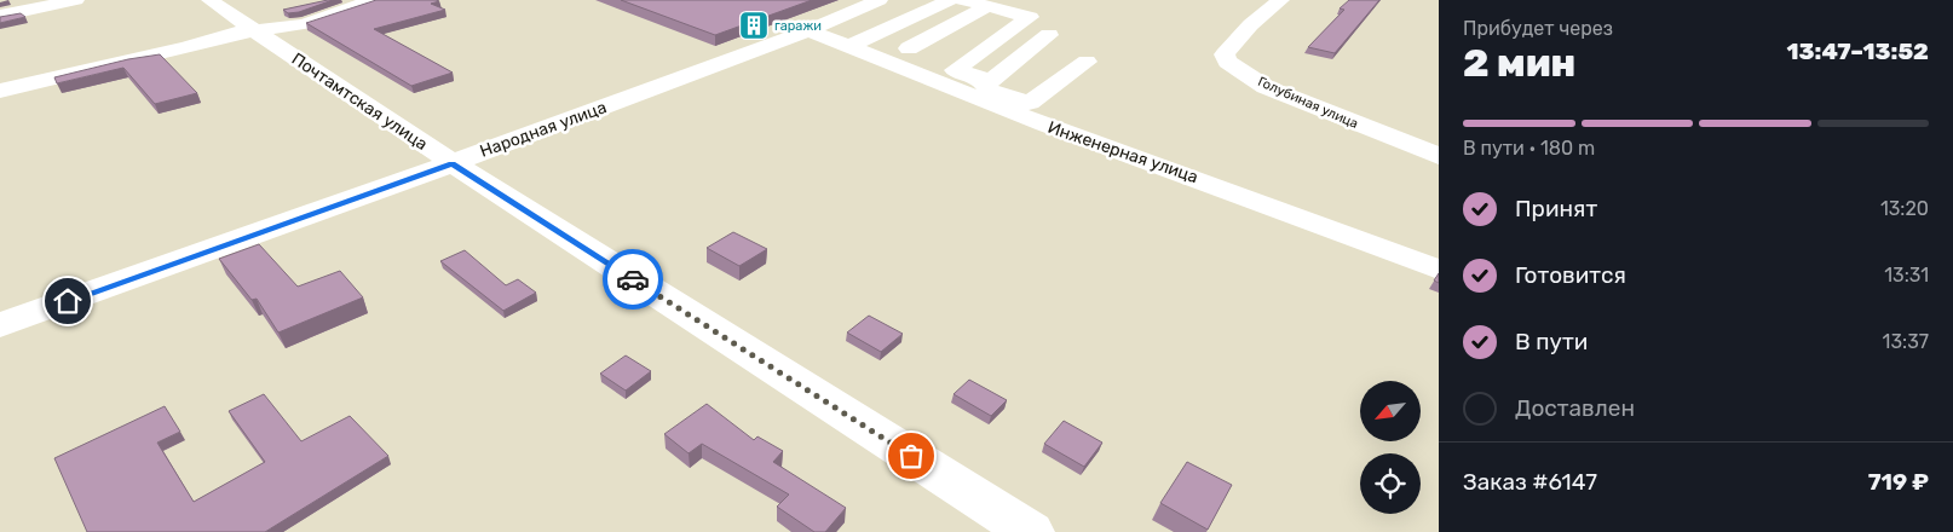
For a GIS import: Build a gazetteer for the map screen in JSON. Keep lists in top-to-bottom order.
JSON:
{
  "streets": {
    "street": [
      "Почтамтская улица",
      "Голубиная улица",
      "Народная улица",
      "Инженерная улица"
    ]
  },
  "crossings": [
    ["Почтамтская улица", "Народная улица"],
    ["Народная улица", "Инженерная улица"]
  ],
  "places": {
    "building": ["гаражи"]
  },
  "north": "bottom left",
  "page": {
    "heading": ["2 мин", "Прибудет через", "13:47–13:52"],
    "panel": ["Заказ #6147", "719 ₽"],
    "bar": "В пути · 180 m",
    "list": [
      ["Принят", "13:20"],
      ["Готовится", "13:31"],
      ["В пути", "13:37"],
      "Доставлен"
    ]
  }
}
